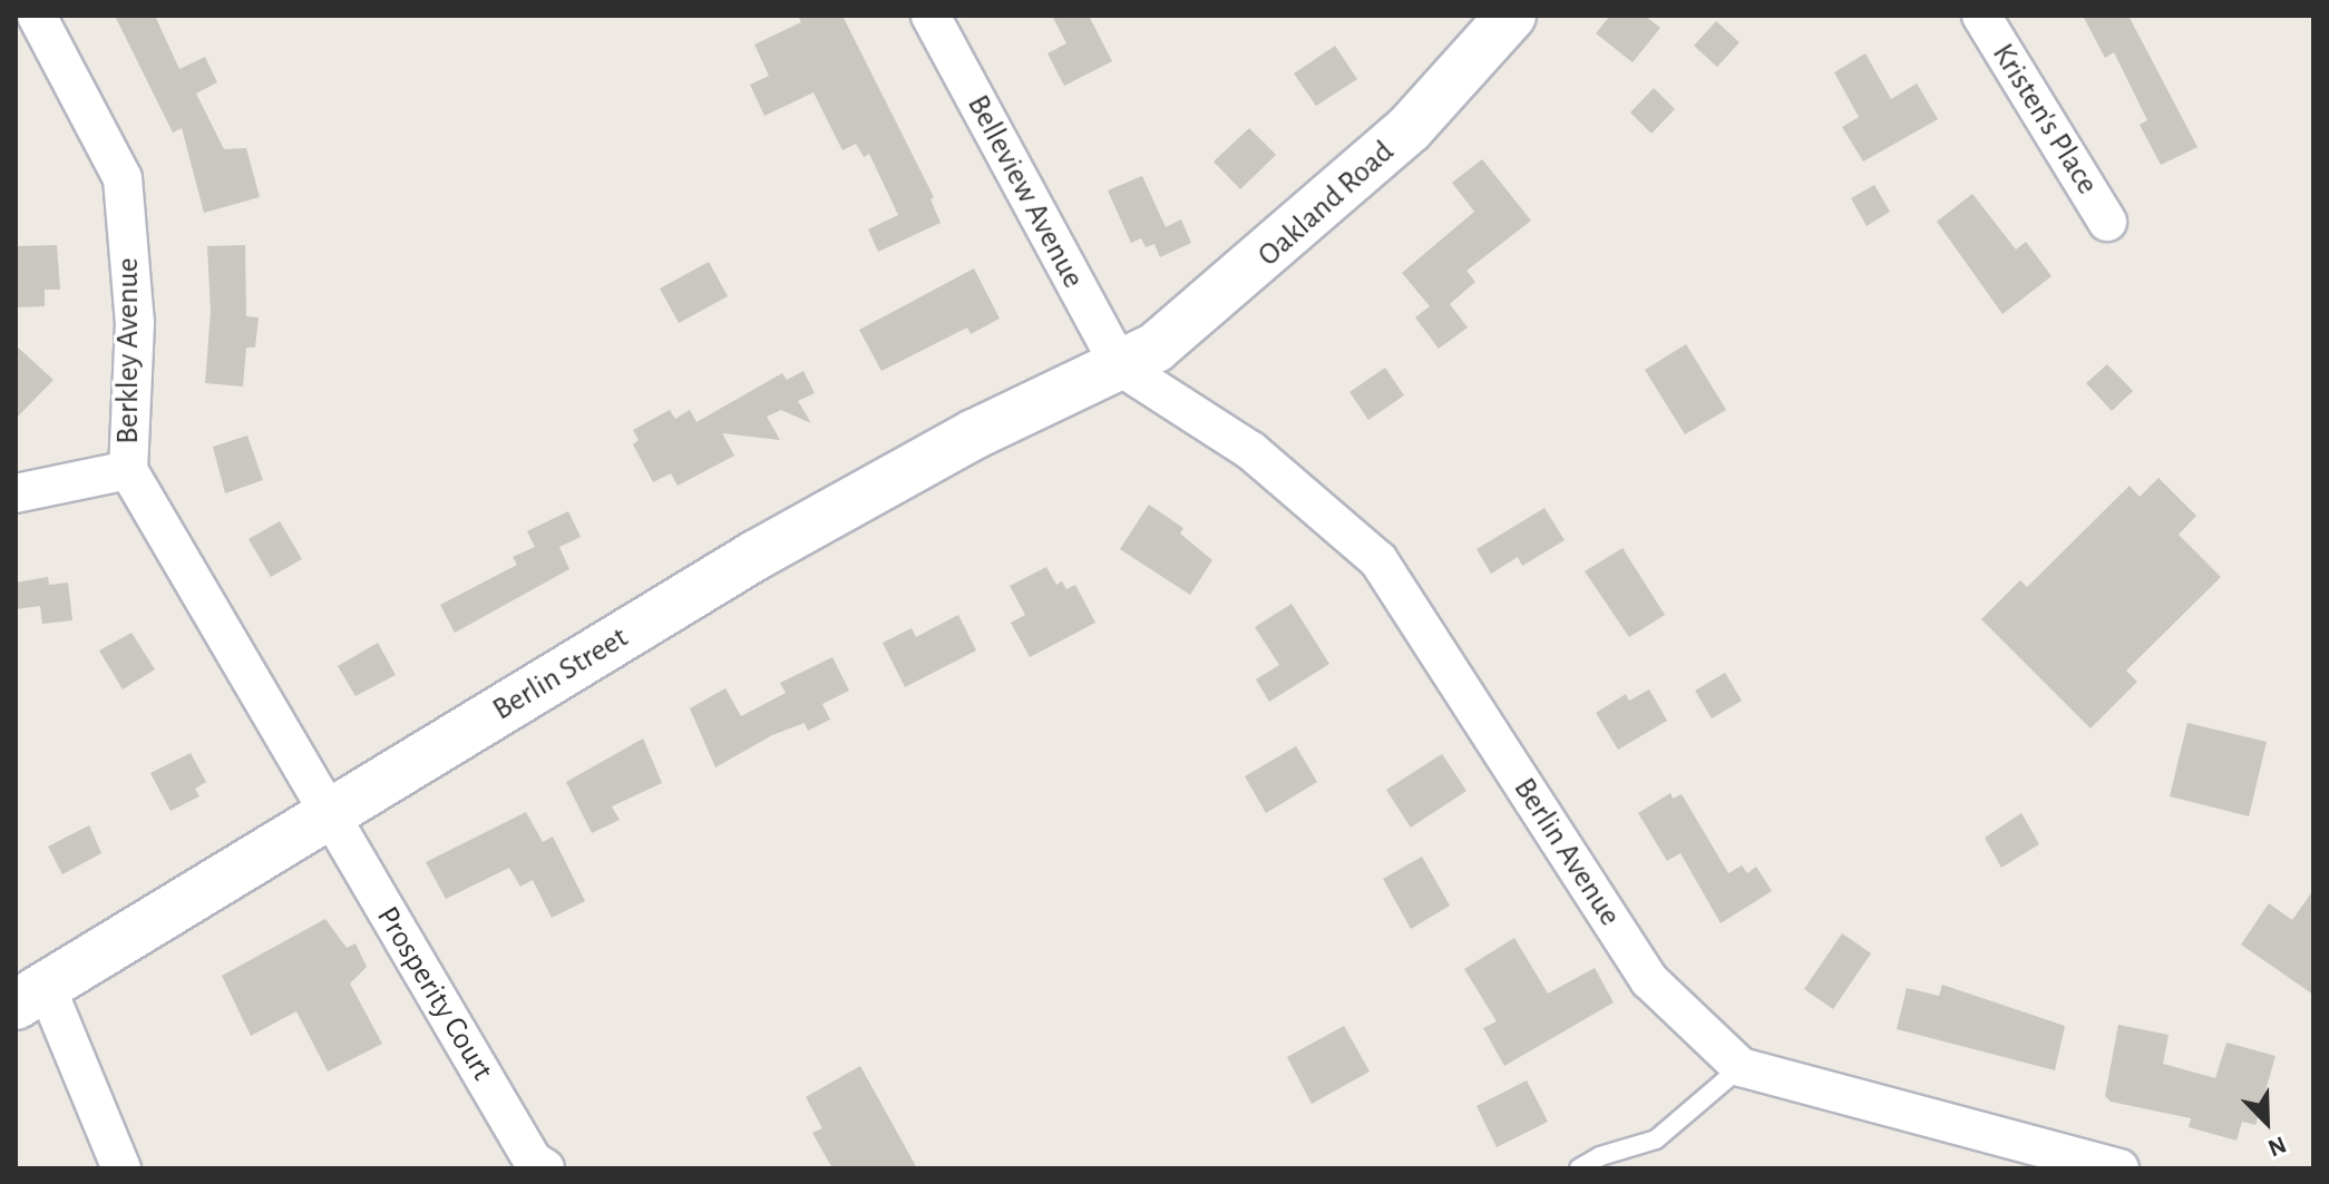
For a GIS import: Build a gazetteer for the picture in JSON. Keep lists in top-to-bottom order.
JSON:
{
  "streets": {
    "main road": ["Oakland Road", "Berlin Street"],
    "street": [
      "Kristen's Place",
      "Belleview Avenue",
      "Berkley Avenue",
      "Berlin Avenue",
      "Prosperity Court"
    ]
  },
  "crossings": [
    ["Belleview Avenue", "Oakland Road"],
    ["Belleview Avenue", "Berlin Street"],
    ["Belleview Avenue", "Berlin Avenue"],
    ["Oakland Road", "Berlin Street"],
    ["Oakland Road", "Berlin Avenue"],
    ["Berkley Avenue", "Berlin Street"],
    ["Berkley Avenue", "Prosperity Court"],
    ["Berlin Street", "Berlin Avenue"],
    ["Berlin Street", "Prosperity Court"]
  ],
  "north": "bottom right"
}
